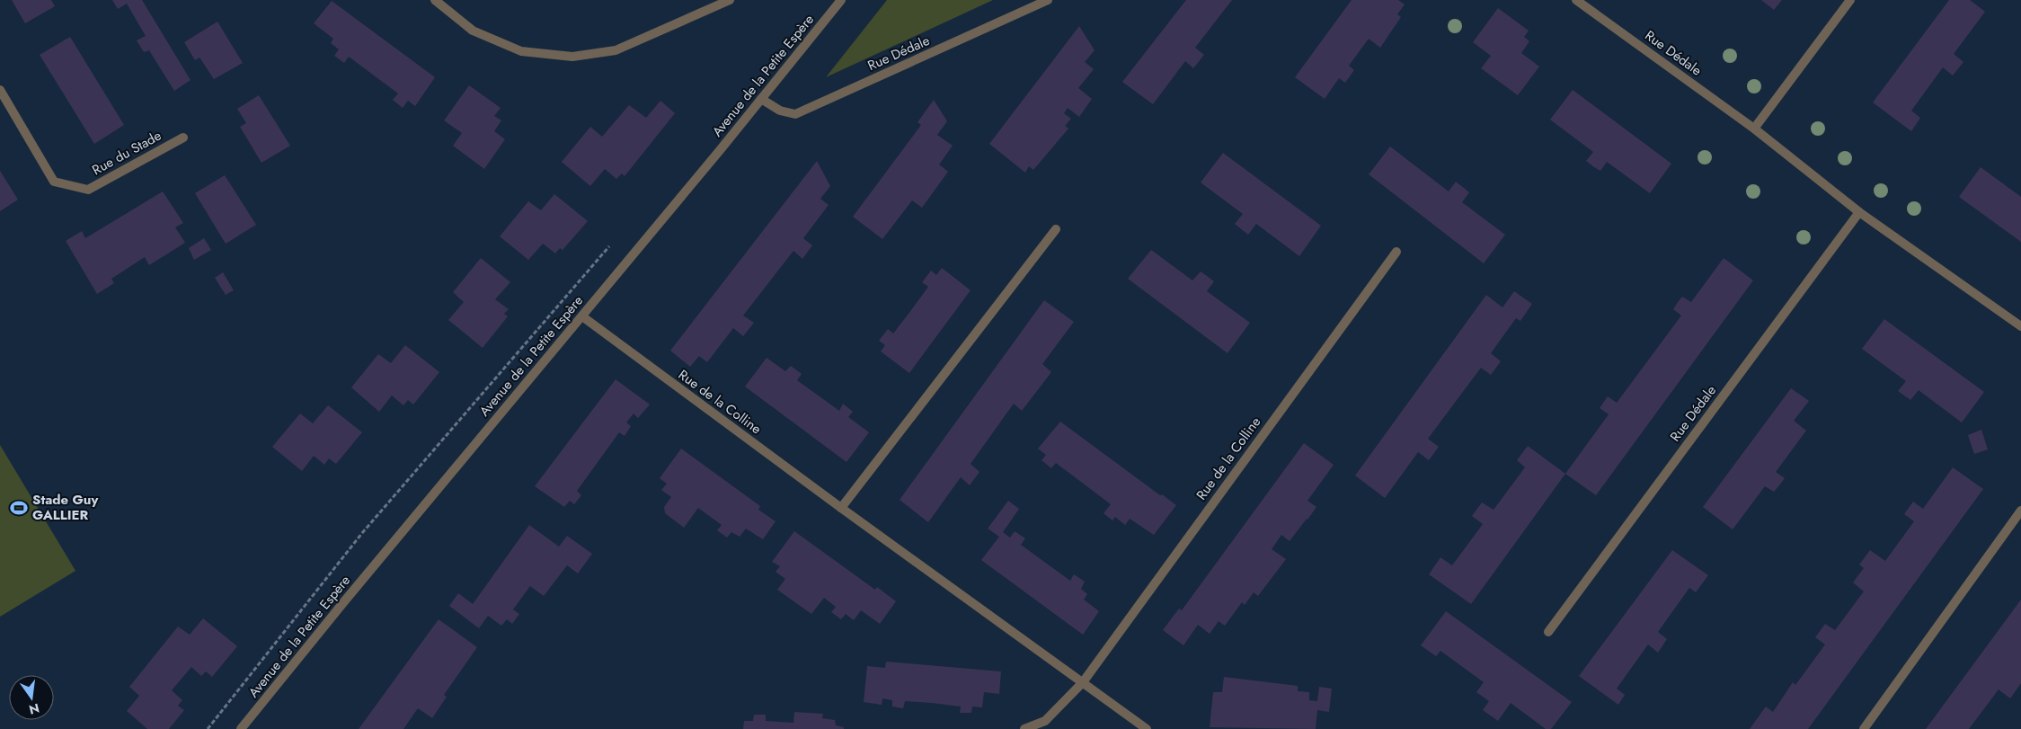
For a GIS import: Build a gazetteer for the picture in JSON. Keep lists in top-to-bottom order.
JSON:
{
  "streets": {
    "street": [
      "Rue Dédale",
      "Avenue de la Petite Espère",
      "Rue du Stade",
      "Rue de la Colline"
    ]
  },
  "crossings": [
    ["Rue Dédale", "Avenue de la Petite Espère"],
    ["Avenue de la Petite Espère", "Rue de la Colline"]
  ],
  "places": {
    "sports": ["Stade Guy GALLIER"]
  },
  "north": "bottom"
}
